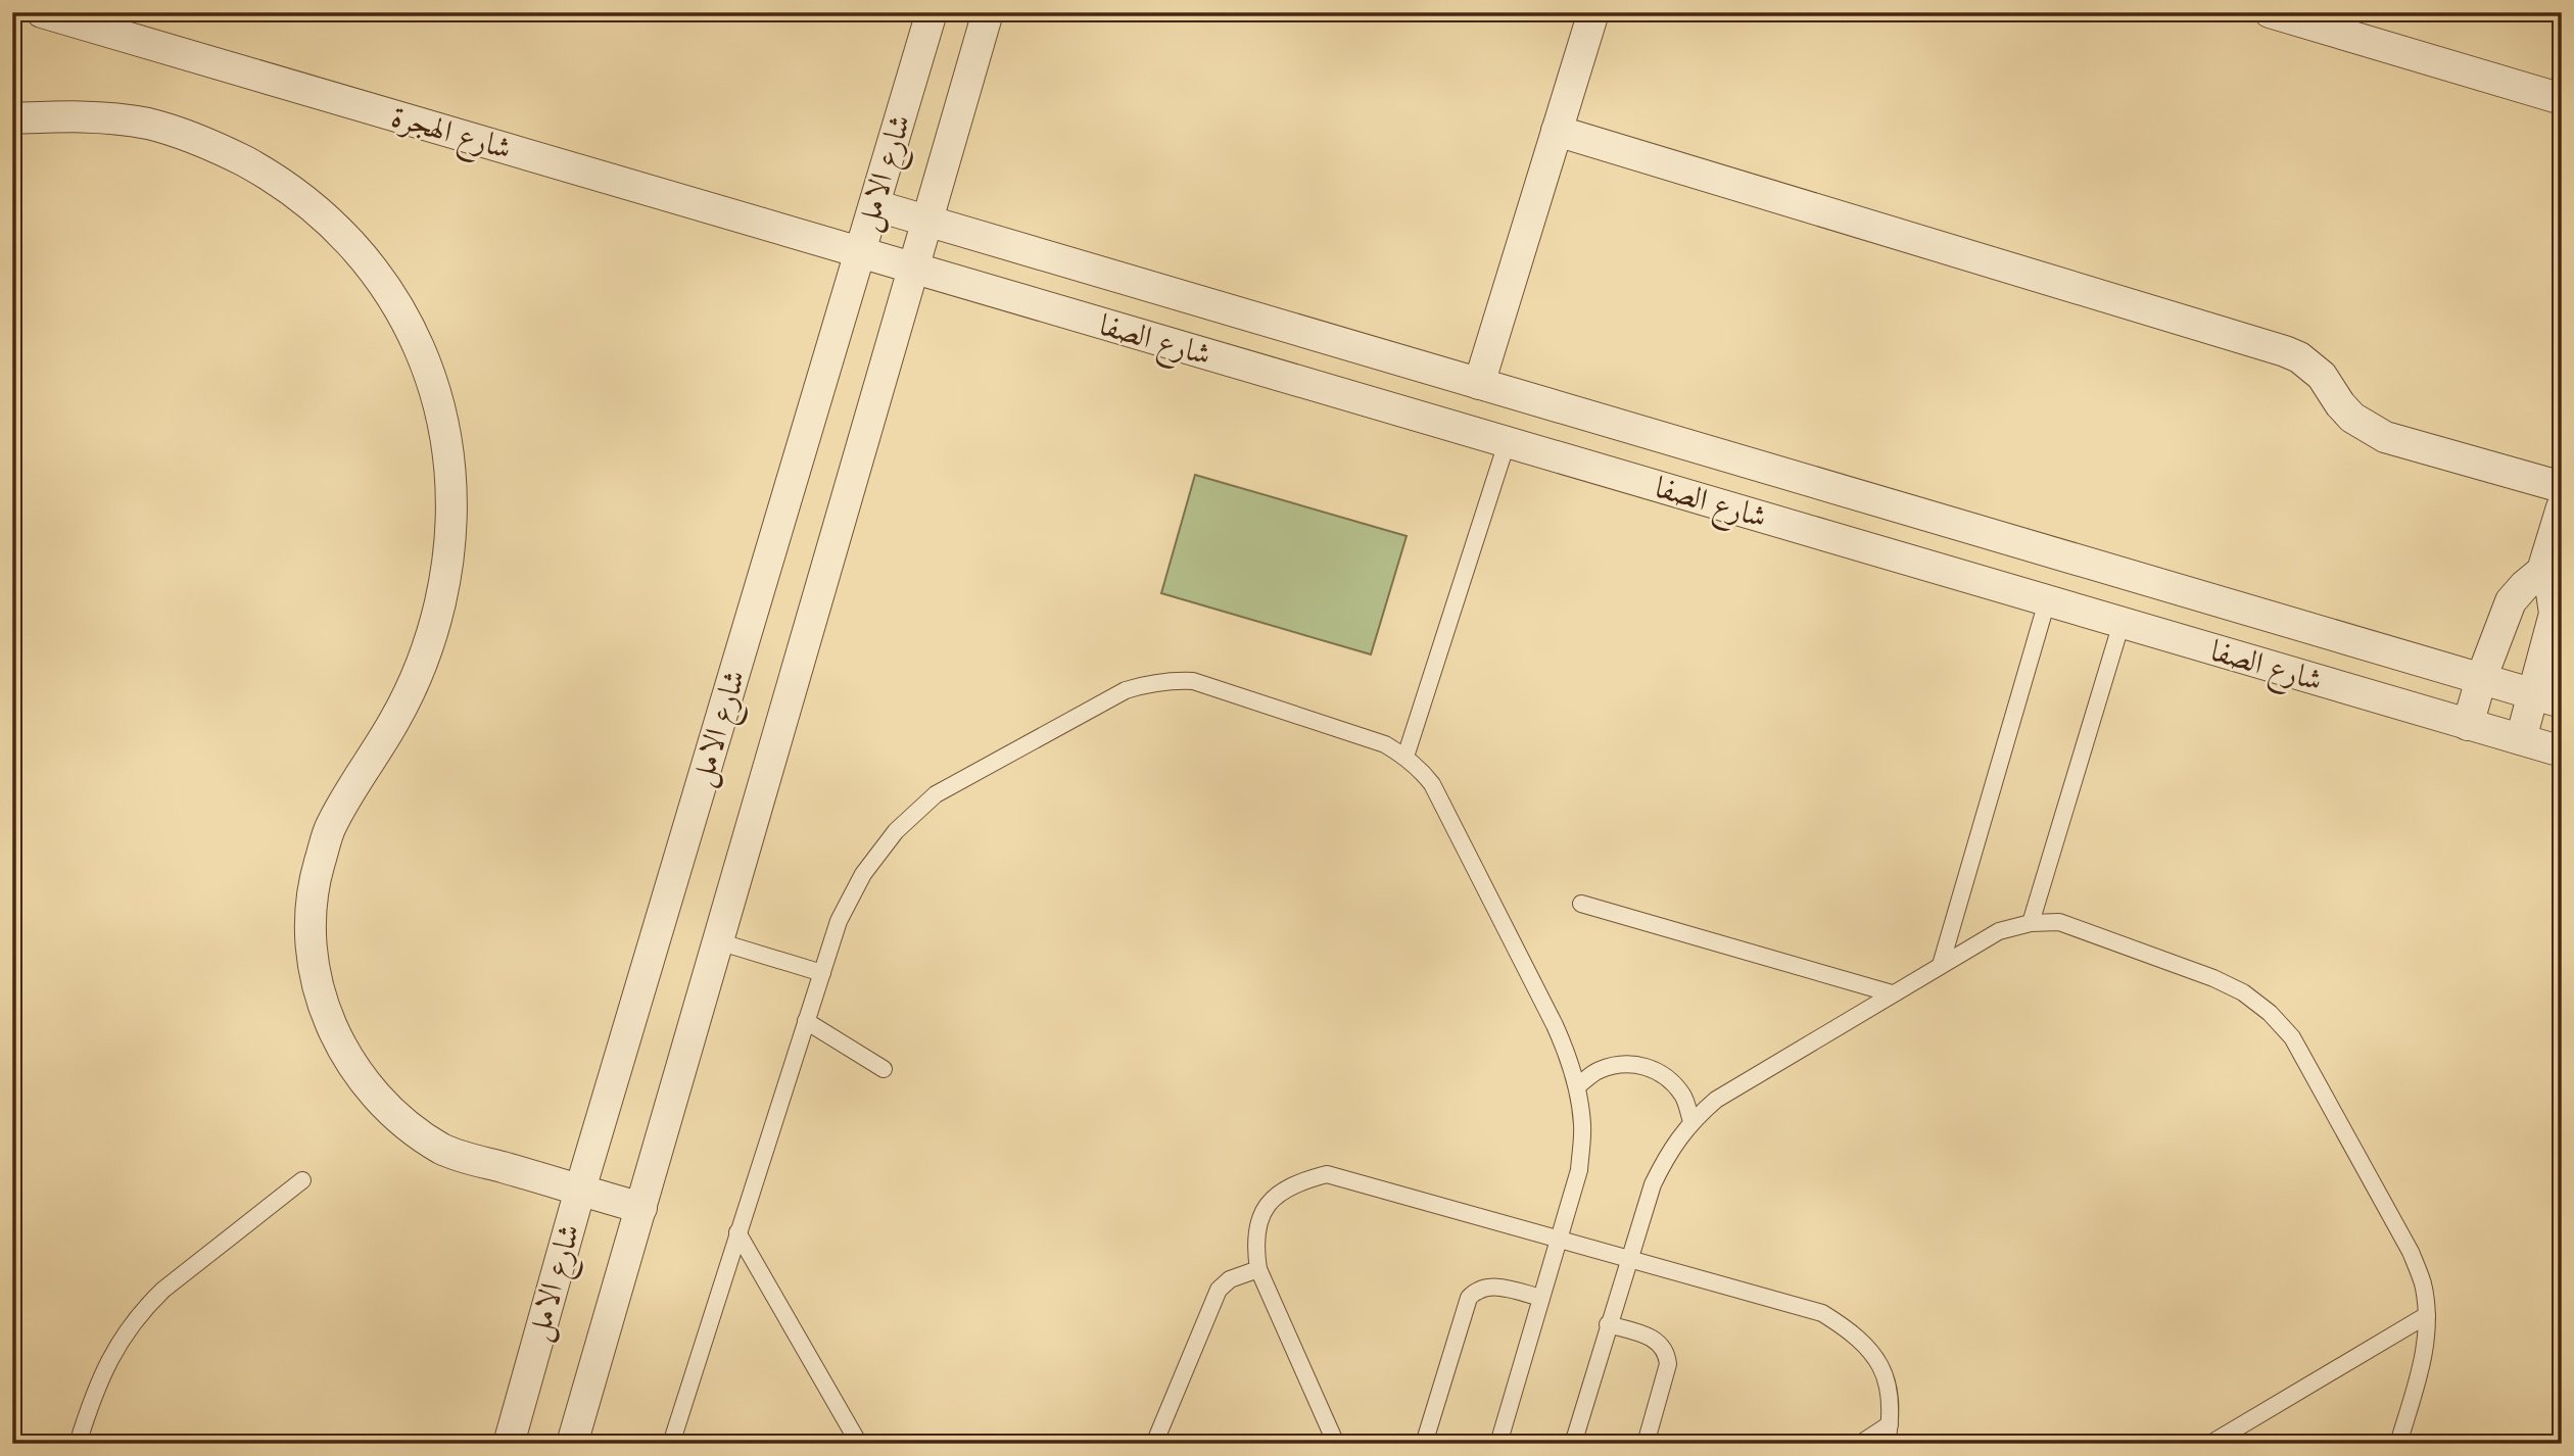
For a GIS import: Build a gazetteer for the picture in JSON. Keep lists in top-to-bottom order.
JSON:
{
  "streets": {
    "street": ["شارع الهجرة", "شارع الامل", "شارع الصفا"]
  },
  "crossings": [
    ["شارع الهجرة", "شارع الامل"],
    ["شارع الهجرة", "شارع الصفا"],
    ["شارع الامل", "شارع الصفا"]
  ]
}
